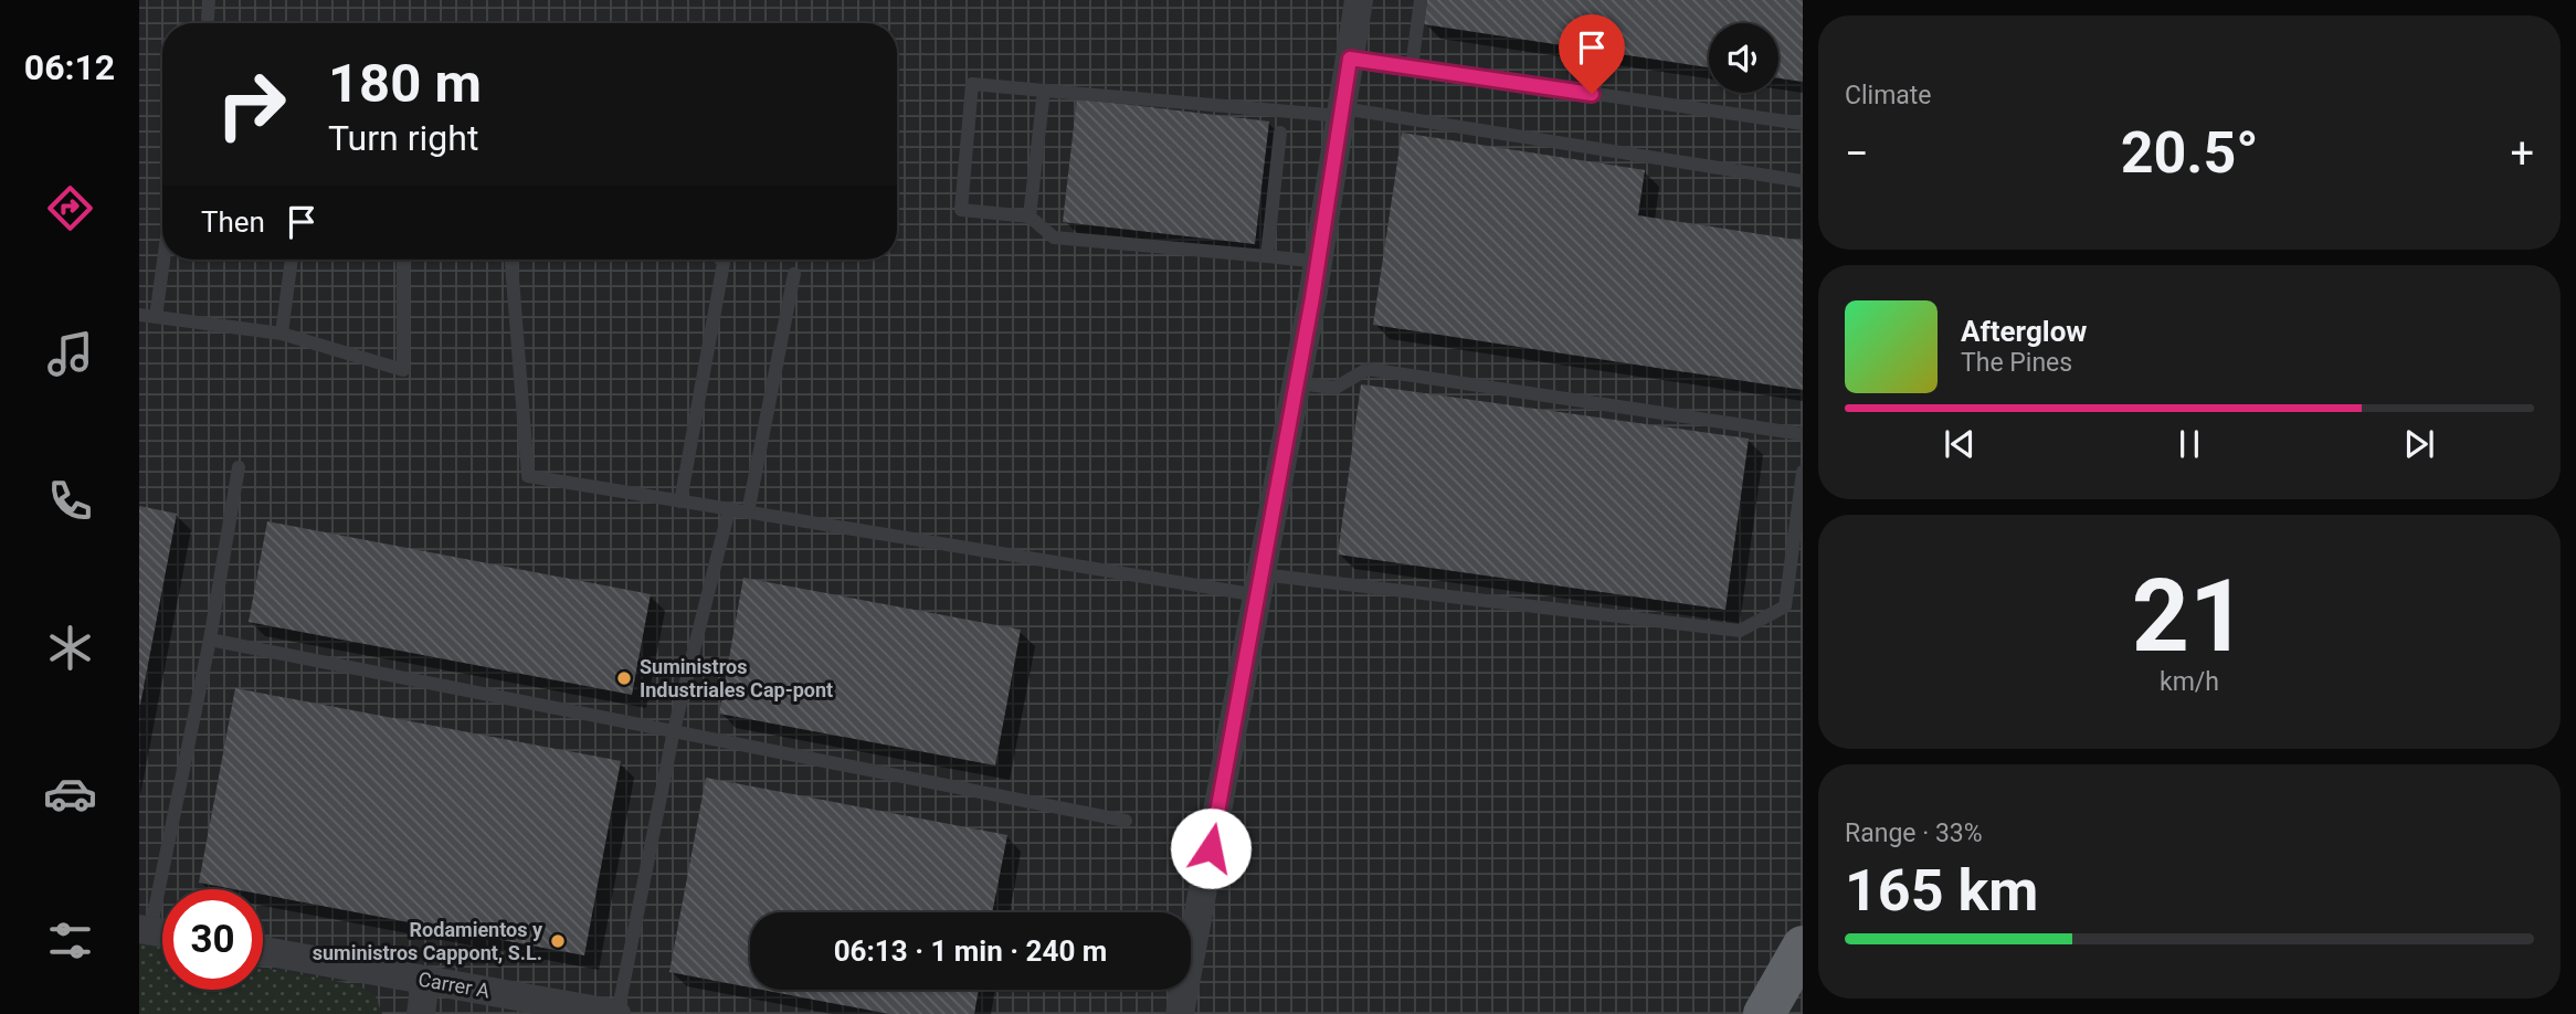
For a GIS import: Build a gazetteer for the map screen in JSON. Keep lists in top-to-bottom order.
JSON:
{
  "streets": {
    "street": ["Carrer A"]
  },
  "places": ["Suministros Industriales Cap-pont", "Rodamientos y suministros Cappont, S.L."],
  "page": {
    "tabs": "06:12",
    "tile": [
      "Climate",
      ["21", "km/h"],
      ["Range · 33%", "165 km"]
    ],
    "turn": ["180 m", "Turn right"],
    "heat": ["−", "20.5°", "+"],
    "then": "Then",
    "song": ["Afterglow", "The Pines"],
    "limit": "30",
    "trip": "06:13 · 1 min · 240 m"
  }
}
